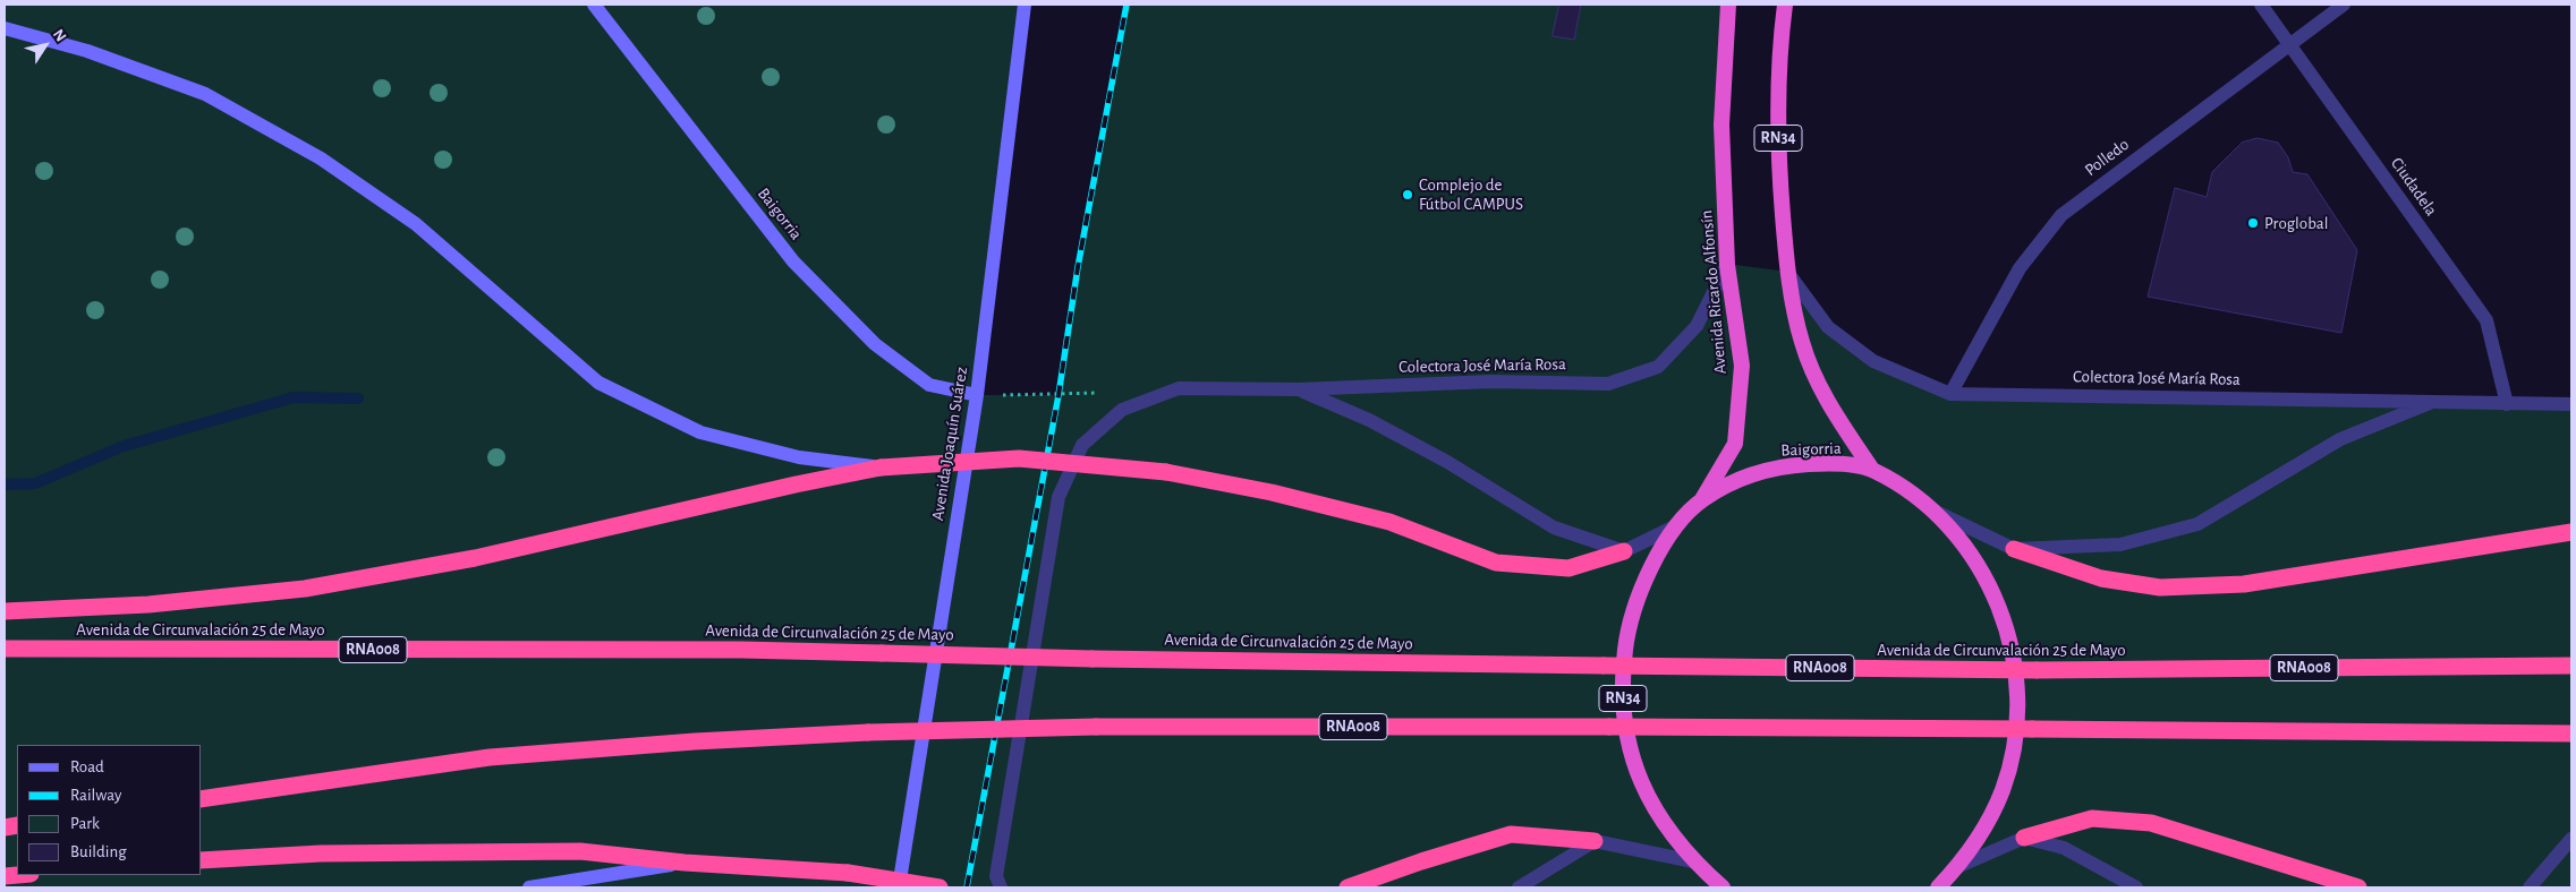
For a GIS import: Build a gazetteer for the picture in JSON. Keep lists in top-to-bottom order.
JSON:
{
  "streets": {
    "highway": [
      "RN34",
      "Baigorria",
      "Avenida Ricardo Alfonsín",
      "Avenida de Circunvalación 25 de Mayo",
      "RNA008"
    ],
    "main road": ["Avenida Joaquín Suárez"],
    "street": ["Polledo", "Ciudadela", "Colectora José María Rosa"]
  },
  "crossings": [
    ["RN34", "Baigorria"],
    ["RN34", "Colectora José María Rosa"],
    ["Polledo", "Ciudadela"],
    ["Polledo", "Colectora José María Rosa"],
    ["Ciudadela", "Colectora José María Rosa"],
    ["Baigorria", "Avenida Ricardo Alfonsín"],
    ["Baigorria", "Avenida Joaquín Suárez"],
    ["Avenida Ricardo Alfonsín", "Colectora José María Rosa"]
  ],
  "places": ["Complejo de Fútbol CAMPUS", "Proglobal"],
  "legend": [
    "Road",
    "Railway",
    "Park",
    "Building"
  ],
  "north": "top right"
}
